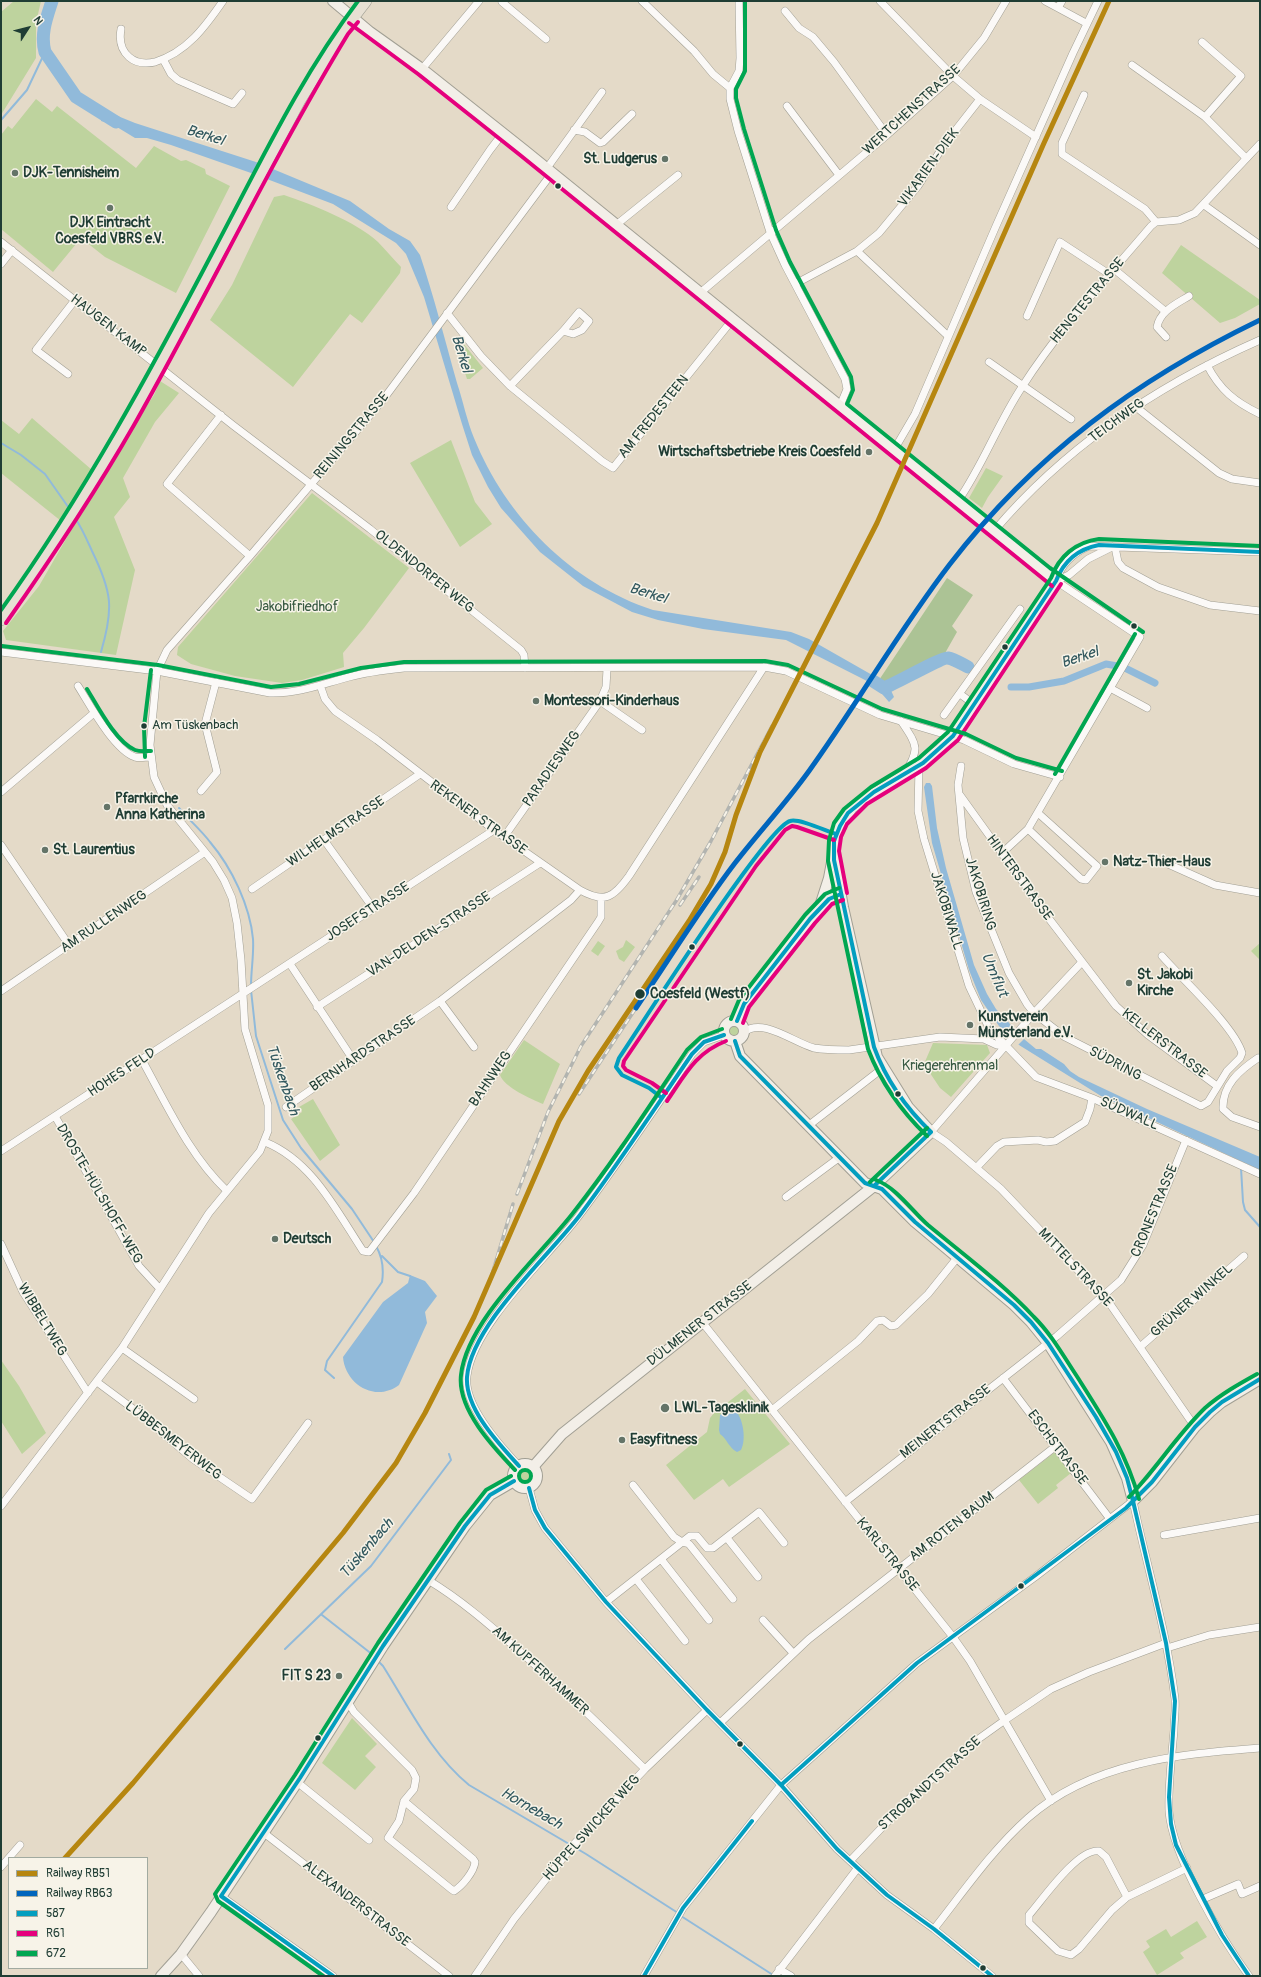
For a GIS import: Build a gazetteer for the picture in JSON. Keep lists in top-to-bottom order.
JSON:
{
  "streets": {
    "street": [
      "WERTCHENSTRASSE",
      "VIKARIEN-DIEK",
      "HENGTESTRASSE",
      "HAUGEN KAMP",
      "AM FREDESTEEN",
      "TEICHWEG",
      "REININGSTRASSE",
      "OLDENDORPER WEG",
      "PARADIESWEG",
      "REKENER STRASSE",
      "WILHELMSTRASSE",
      "HINTERSTRASSE",
      "JAKOBIRING",
      "JAKOBIWALL",
      "JOSEFSTRASSE",
      "AM RULLENWEG",
      "VAN-DELDEN-STRASSE",
      "KELLERSTRASSE",
      "BERNHARDSTRASSE",
      "SÜDRING",
      "HOHES FELD",
      "BAHNWEG",
      "SÜDWALL",
      "DROSTE-HÜLSHOFF-WEG",
      "CRONESTRASSE",
      "MITTELSTRASSE",
      "GRÜNER WINKEL",
      "WIBBELTWEG",
      "DÜLMENER STRASSE",
      "MEINERTSTRASSE",
      "LÜBBESMEYERWEG",
      "ESCHSTRASSE",
      "AM ROTEN BAUM",
      "KARLSTRASSE",
      "AM KUPFERHAMMER",
      "STROBANDTSTRASSE",
      "HÜPPELSWICKER WEG",
      "ALEXANDERSTRASSE"
    ]
  },
  "crossings": [
    ["HAUGEN KAMP", "REININGSTRASSE"],
    ["HAUGEN KAMP", "OLDENDORPER WEG"],
    ["AM FREDESTEEN", "REININGSTRASSE"],
    ["REININGSTRASSE", "OLDENDORPER WEG"],
    ["PARADIESWEG", "REKENER STRASSE"],
    ["REKENER STRASSE", "WILHELMSTRASSE"],
    ["REKENER STRASSE", "JOSEFSTRASSE"],
    ["REKENER STRASSE", "VAN-DELDEN-STRASSE"],
    ["REKENER STRASSE", "BERNHARDSTRASSE"],
    ["REKENER STRASSE", "BAHNWEG"],
    ["HINTERSTRASSE", "JAKOBIRING"],
    ["HINTERSTRASSE", "KELLERSTRASSE"],
    ["JAKOBIRING", "SÜDRING"],
    ["JAKOBIWALL", "SÜDWALL"],
    ["JOSEFSTRASSE", "HOHES FELD"],
    ["KELLERSTRASSE", "SÜDRING"],
    ["HOHES FELD", "DROSTE-HÜLSHOFF-WEG"],
    ["SÜDWALL", "CRONESTRASSE"],
    ["CRONESTRASSE", "MITTELSTRASSE"],
    ["CRONESTRASSE", "MEINERTSTRASSE"],
    ["MITTELSTRASSE", "GRÜNER WINKEL"],
    ["MITTELSTRASSE", "DÜLMENER STRASSE"],
    ["DÜLMENER STRASSE", "KARLSTRASSE"],
    ["MEINERTSTRASSE", "ESCHSTRASSE"],
    ["MEINERTSTRASSE", "KARLSTRASSE"],
    ["ESCHSTRASSE", "AM ROTEN BAUM"],
    ["AM ROTEN BAUM", "KARLSTRASSE"],
    ["KARLSTRASSE", "STROBANDTSTRASSE"],
    ["AM KUPFERHAMMER", "HÜPPELSWICKER WEG"]
  ],
  "water": [
    "Berkel",
    "Umflut",
    "Tüskenbach",
    "Hornebach"
  ],
  "parks": ["Jakobifriedhof", "Kriegerehrenmal"],
  "places": [
    "St. Ludgerus",
    "DJK-Tennisheim",
    "DJK Eintracht Coesfeld VBRS e.V.",
    "Wirtschaftsbetriebe Kreis Coesfeld",
    "Montessori-Kinderhaus",
    "Am Tüskenbach",
    "Pfarrkirche Anna Katherina",
    "St. Laurentius",
    "Natz-Thier-Haus",
    "St. Jakobi Kirche",
    "Coesfeld (Westf)",
    "Kunstverein Münsterland e.V.",
    "Deutsch",
    "LWL-Tagesklinik",
    "Easyfitness",
    "FIT S 23"
  ],
  "lines": [
    "rail line RB51",
    "transit line 672",
    "transit line R61",
    "rail line RB63",
    "transit line 587"
  ],
  "legend": [
    "Railway RB51",
    "Railway RB63",
    "587",
    "R61",
    "672"
  ],
  "north": "top right"
}
